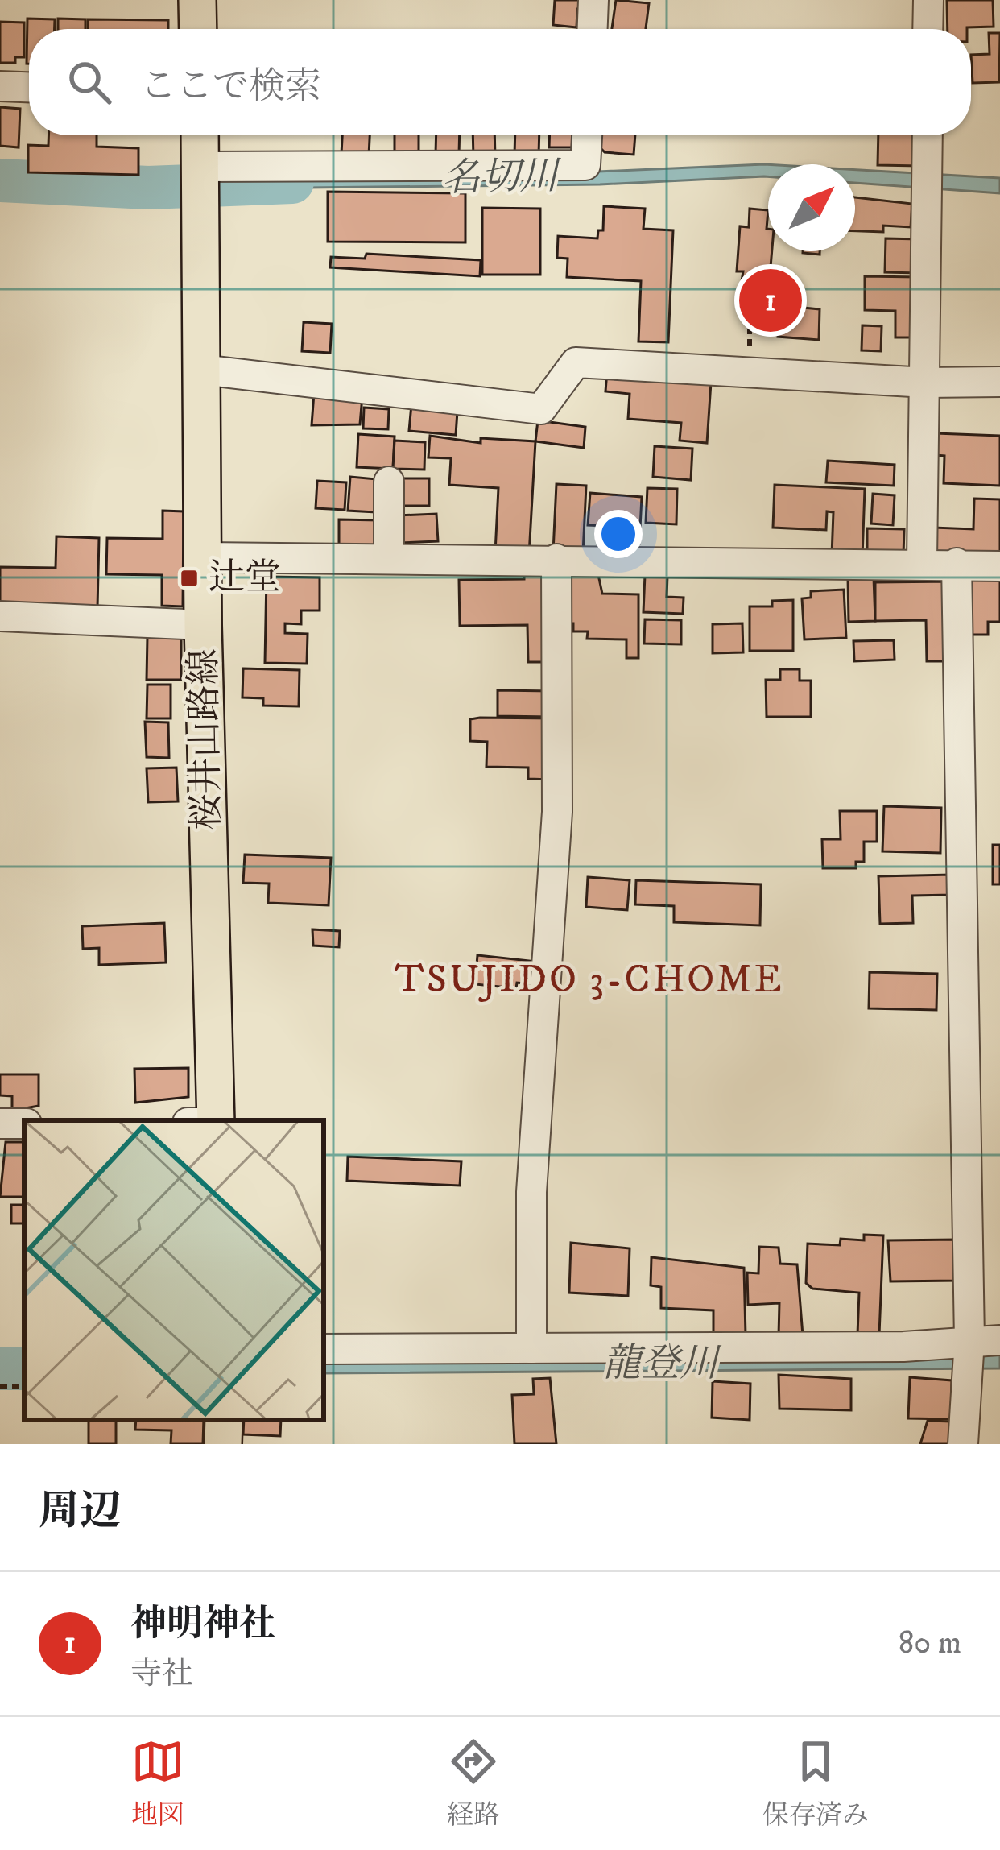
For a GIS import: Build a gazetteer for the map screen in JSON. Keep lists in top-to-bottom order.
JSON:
{
  "streets": {
    "main road": ["桜井山路線"]
  },
  "districts": ["TSUJIDO 3-CHOME"],
  "water": ["名切川", "龍登川"],
  "places": {
    "transit": ["辻堂"]
  },
  "north": "top right",
  "page": {
    "search": "ここで検索",
    "pins": "1",
    "heading": "周辺",
    "list": [
      {
        "mark": "1",
        "name": "神明神社",
        "note": "寺社",
        "value": "80 m"
      }
    ],
    "nav": ["地図", "経路", "保存済み"]
  }
}
